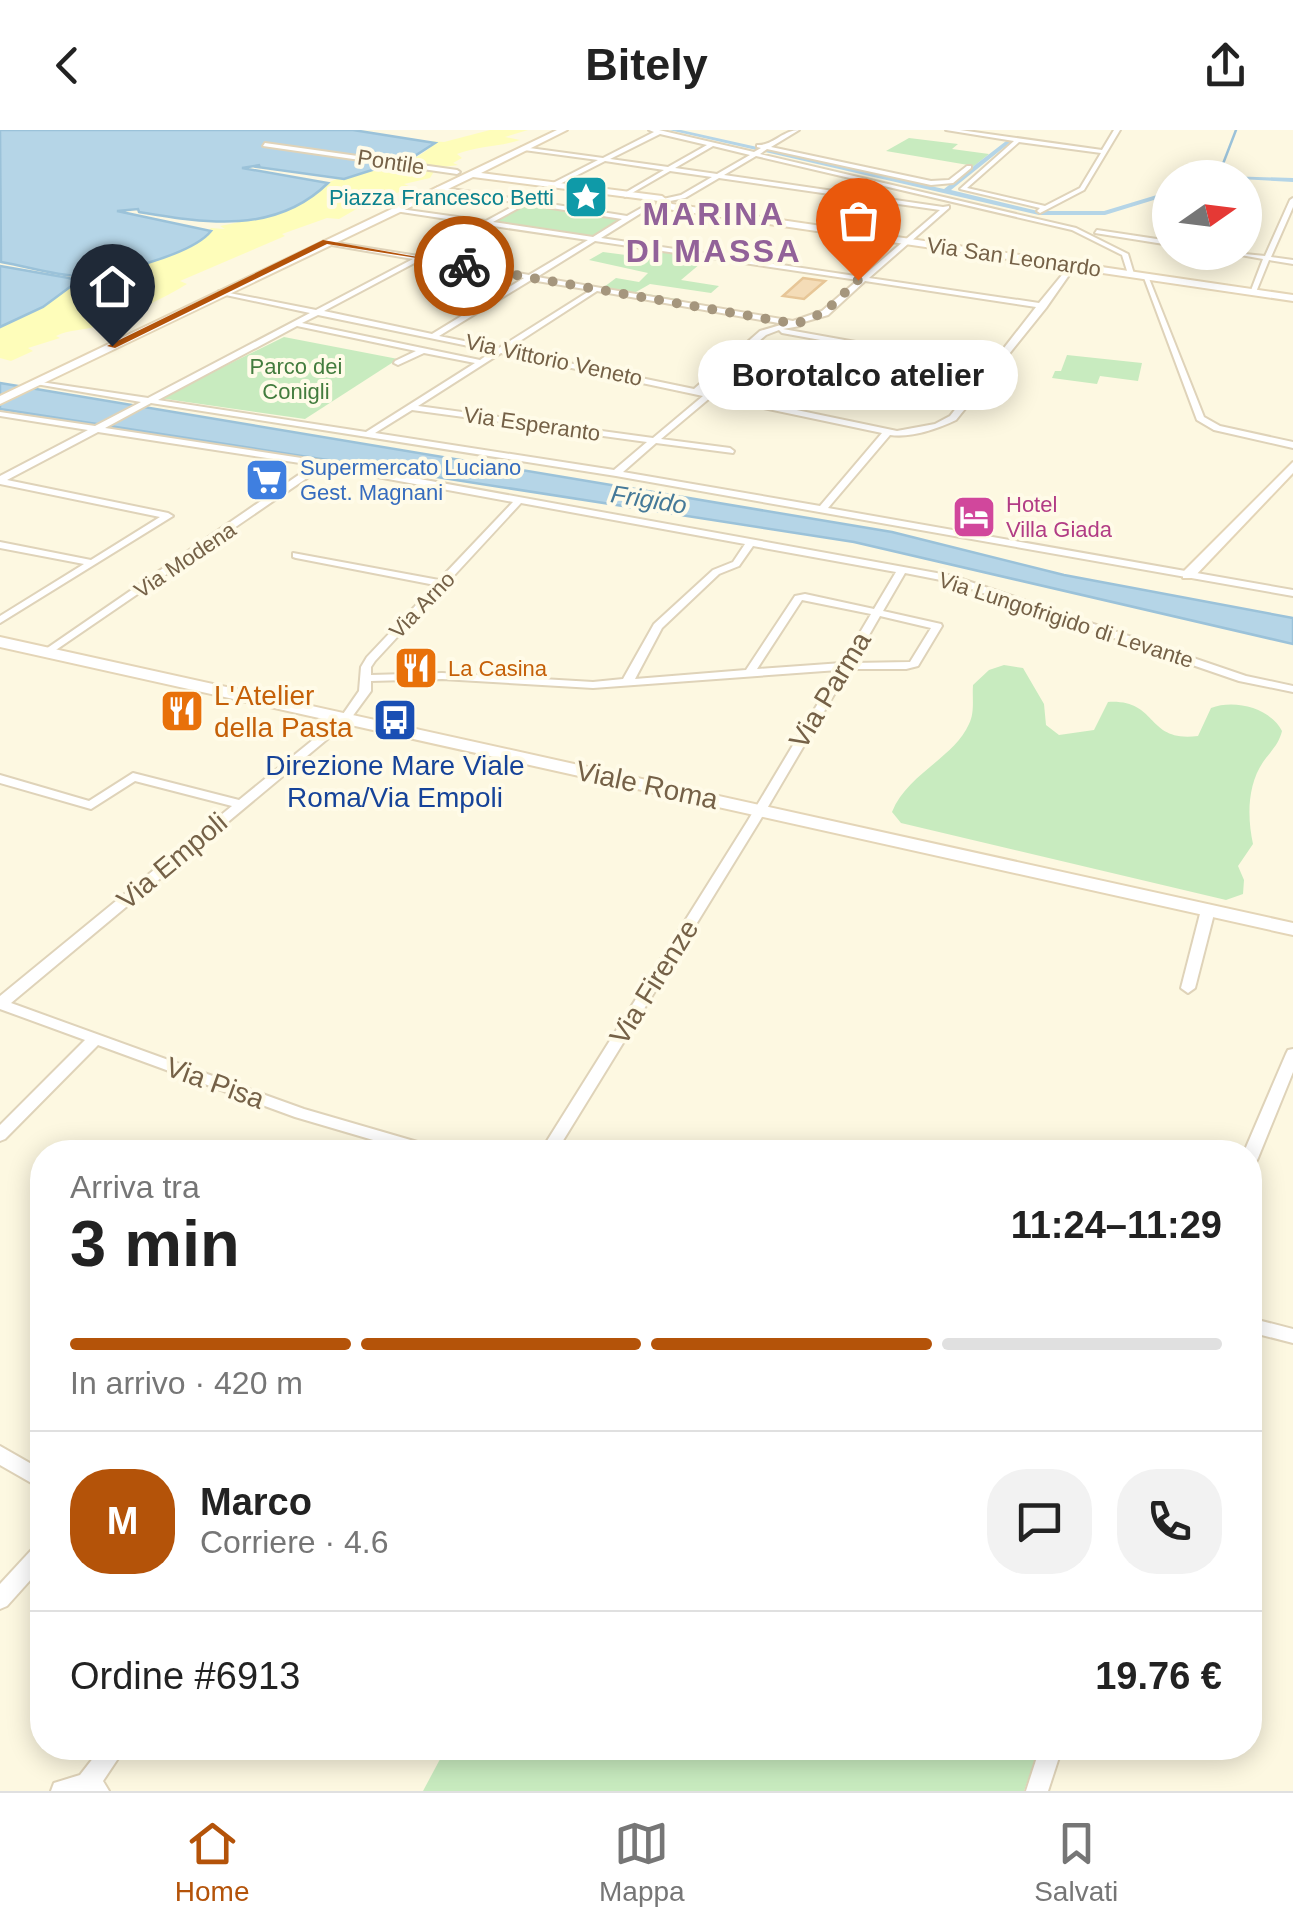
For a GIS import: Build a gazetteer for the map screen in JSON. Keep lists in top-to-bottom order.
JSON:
{
  "streets": {
    "main road": ["Via San Leonardo", "Viale Roma"],
    "street": [
      "Pontile",
      "Via Vittorio Veneto",
      "Via Esperanto",
      "Via Modena",
      "Via Arno",
      "Via Lungofrigido di Levante",
      "Via Parma",
      "Via Empoli",
      "Via Firenze",
      "Via Pisa"
    ]
  },
  "crossings": [
    ["Via Modena", "Via Lungofrigido di Levante"],
    ["Via Modena", "Viale Roma"],
    ["Via Arno", "Via Lungofrigido di Levante"],
    ["Via Arno", "Viale Roma"],
    ["Via Arno", "Via Empoli"],
    ["Via Lungofrigido di Levante", "Via Parma"],
    ["Via Parma", "Viale Roma"],
    ["Via Parma", "Via Firenze"],
    ["Viale Roma", "Via Empoli"],
    ["Viale Roma", "Via Firenze"],
    ["Via Empoli", "Via Pisa"]
  ],
  "districts": ["MARINA DI MASSA"],
  "water": ["Frigido"],
  "parks": ["Parco dei Conigli"],
  "places": {
    "place": ["Piazza Francesco Betti"],
    "other": ["Borotalco atelier"],
    "supermarket": ["Supermercato Luciano Gest. Magnani"],
    "hotel": ["Hotel Villa Giada"],
    "restaurant": ["La Casina", "L'Atelier della Pasta"],
    "bus stop": ["Direzione Mare Viale Roma/Via Empoli"]
  },
  "north": "right",
  "page": {
    "header": "Bitely",
    "bubble": "Borotalco atelier",
    "heading": ["3 min", "Arriva tra", "11:24–11:29"],
    "panel": [
      "Marco",
      "Corriere · 4.6",
      "Ordine #6913",
      "19.76 €"
    ],
    "bar": "In arrivo · 420 m",
    "round": "M",
    "tabs": ["Home", "Mappa", "Salvati"]
  }
}
